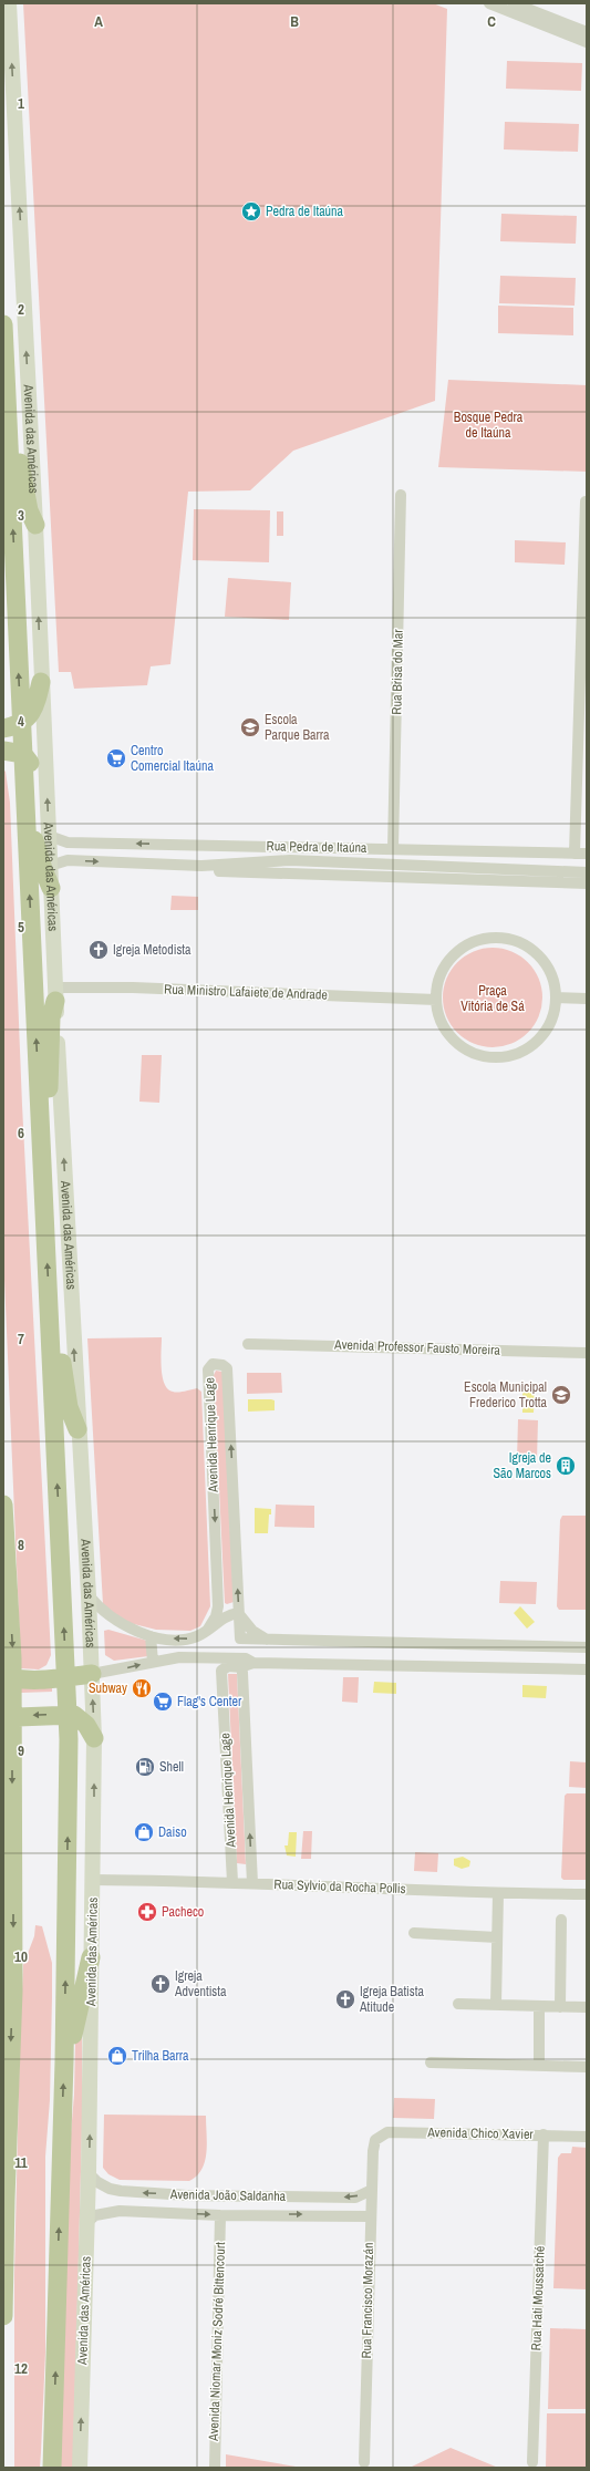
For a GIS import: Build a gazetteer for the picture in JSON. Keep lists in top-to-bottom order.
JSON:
{
  "streets": {
    "highway": ["Avenida das Américas"],
    "street": [
      "Rua Brisa do Mar",
      "Rua Pedra de Itaúna",
      "Rua Ministro Lafaiete de Andrade",
      "Avenida Professor Fausto Moreira",
      "Avenida Henrique Lage",
      "Rua Sylvio da Rocha Pollis",
      "Avenida Chico Xavier",
      "Avenida João Saldanha",
      "Rua Hati Moussatché",
      "Rua Francisco Morazán",
      "Avenida Niomar Moniz Sodré Bittencourt"
    ]
  },
  "crossings": [
    ["Avenida das Américas", "Rua Pedra de Itaúna"],
    ["Avenida das Américas", "Rua Ministro Lafaiete de Andrade"],
    ["Avenida das Américas", "Rua Sylvio da Rocha Pollis"],
    ["Avenida das Américas", "Avenida João Saldanha"],
    ["Rua Brisa do Mar", "Rua Pedra de Itaúna"],
    ["Avenida Henrique Lage", "Rua Sylvio da Rocha Pollis"],
    ["Avenida Chico Xavier", "Rua Hati Moussatché"],
    ["Avenida Chico Xavier", "Rua Francisco Morazán"],
    ["Avenida João Saldanha", "Rua Francisco Morazán"],
    ["Avenida João Saldanha", "Avenida Niomar Moniz Sodré Bittencourt"]
  ],
  "one_way": ["Avenida das Américas"],
  "parks": ["Bosque Pedra de Itaúna", "Praça Vitória de Sá"],
  "places": {
    "place": ["Pedra de Itaúna"],
    "school or university": ["Escola Parque Barra", "Escola Municipal Frederico Trotta"],
    "supermarket": ["Centro Comercial Itaúna", "Flag's Center"],
    "church": ["Igreja Metodista", "Igreja Adventista", "Igreja Batista Atitude"],
    "building": ["Igreja de São Marcos"],
    "restaurant": ["Subway"],
    "fuel station": ["Shell"],
    "shop": ["Daiso", "Trilha Barra"],
    "pharmacy": ["Pacheco"]
  },
  "grid": {
    "columns": ["A", "B", "C"],
    "rows": [
      "1",
      "2",
      "3",
      "4",
      "5",
      "6",
      "7",
      "8",
      "9",
      "10",
      "11",
      "12"
    ]
  }
}
